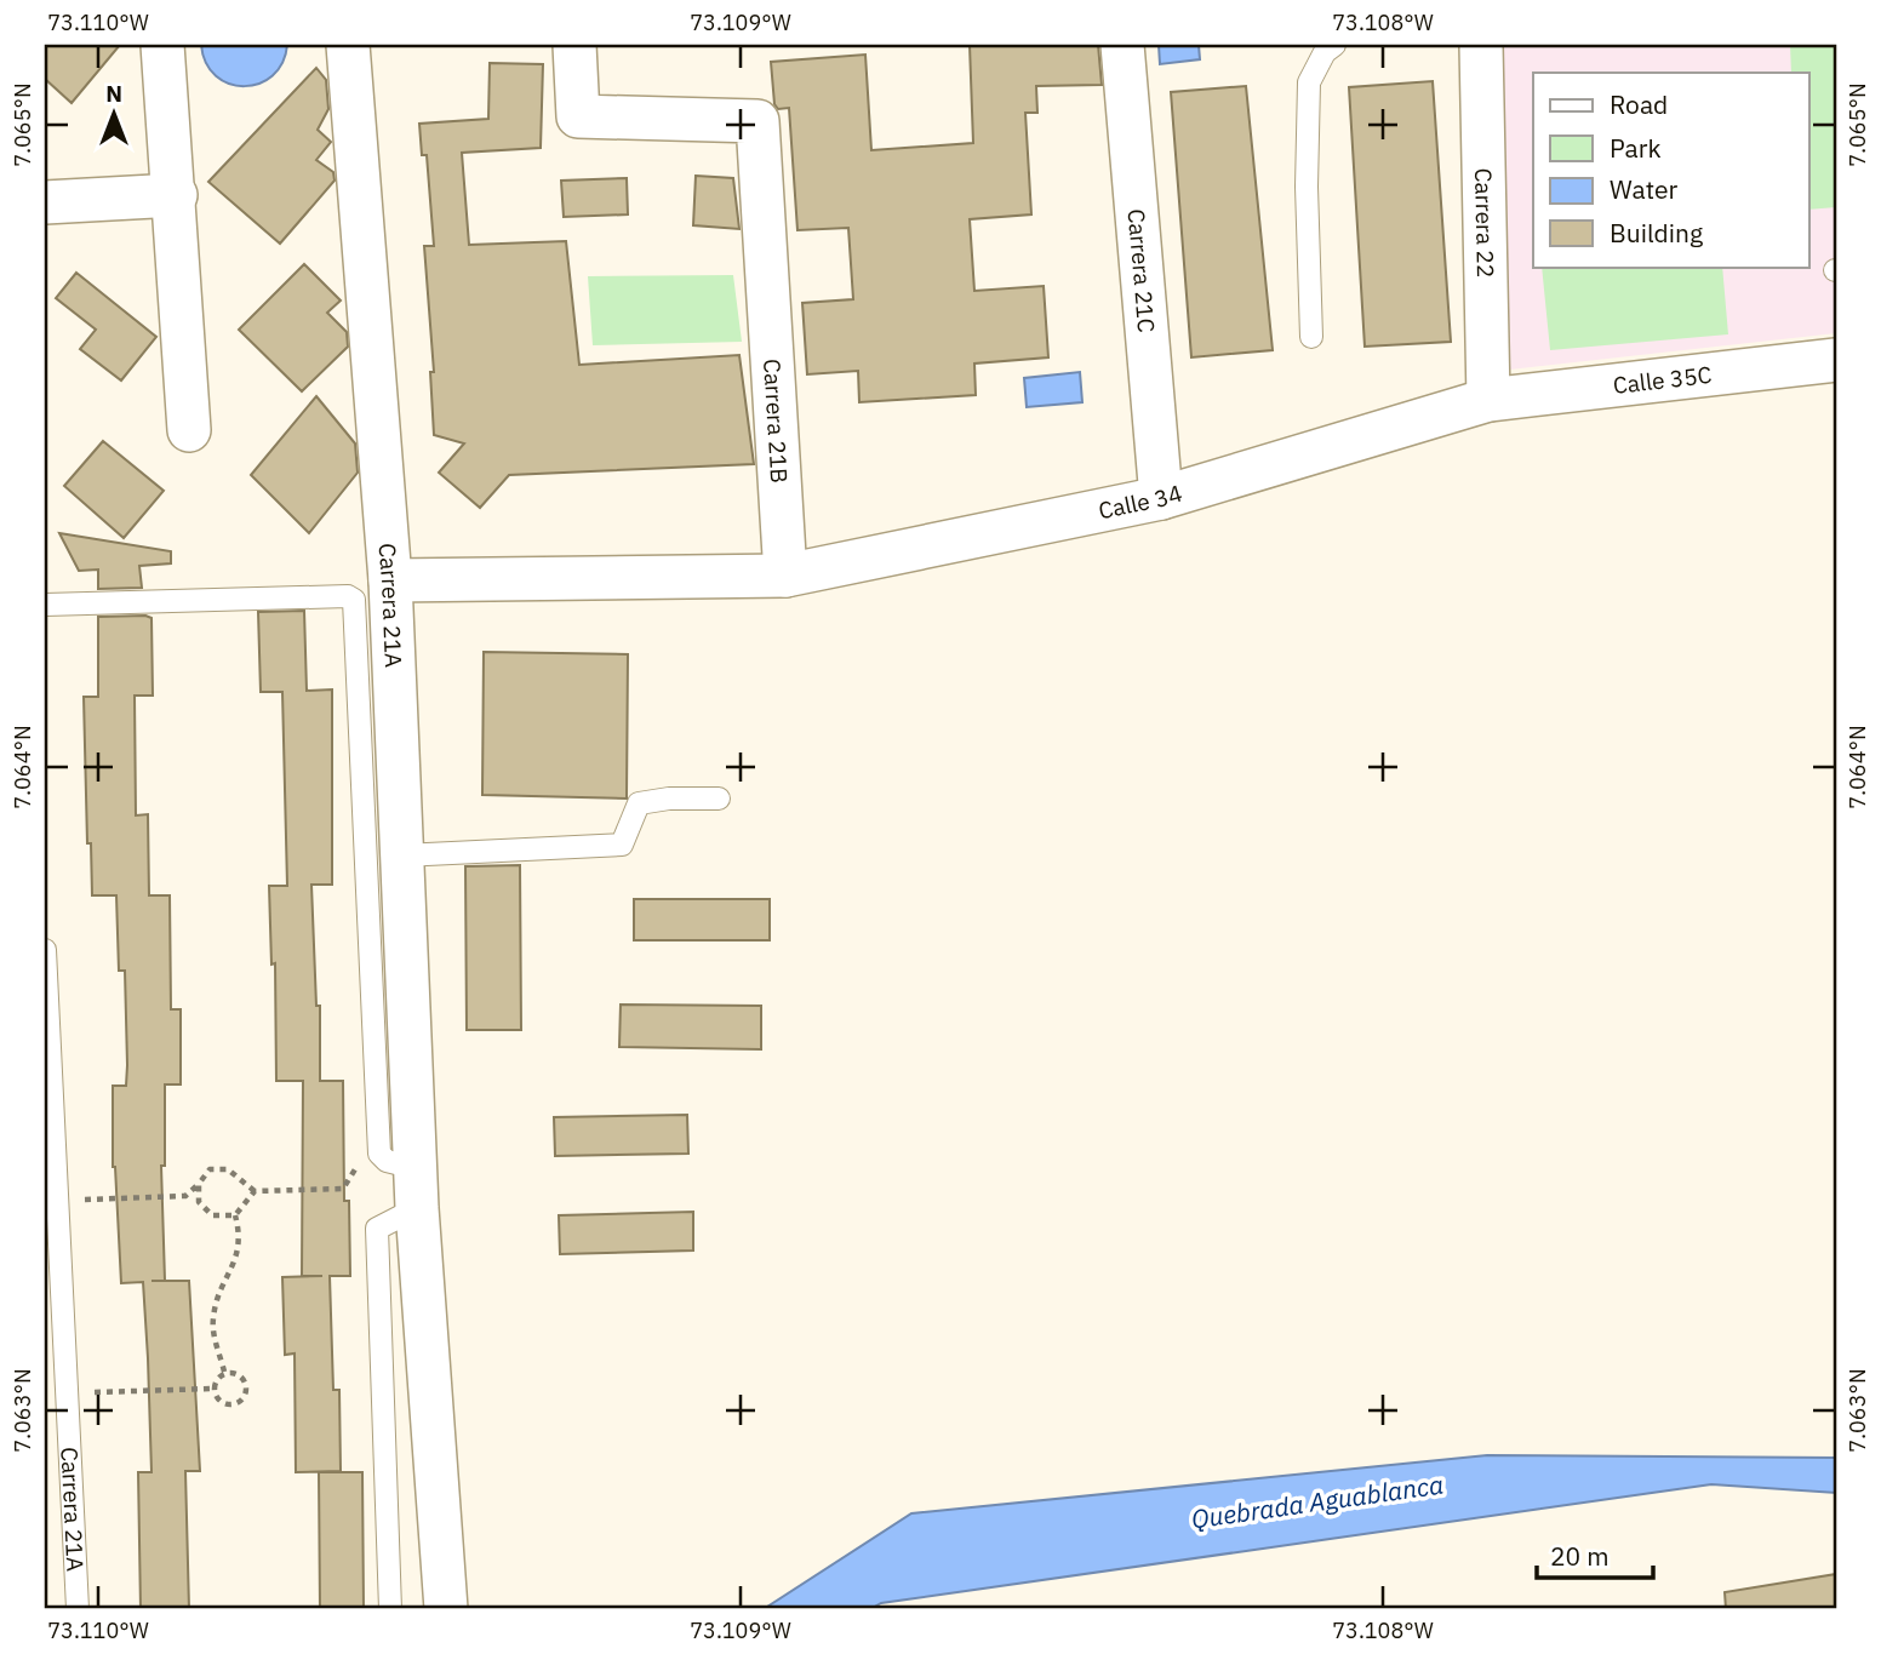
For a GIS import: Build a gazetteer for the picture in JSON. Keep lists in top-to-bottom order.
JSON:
{
  "streets": {
    "street": [
      "Carrera 22",
      "Carrera 21C",
      "Calle 35C",
      "Carrera 21B",
      "Calle 34",
      "Carrera 21A"
    ]
  },
  "crossings": [
    ["Carrera 22", "Calle 35C"],
    ["Carrera 22", "Calle 34"],
    ["Carrera 21C", "Calle 34"],
    ["Calle 35C", "Calle 34"],
    ["Carrera 21B", "Calle 34"]
  ],
  "water": ["Quebrada Aguablanca"],
  "legend": [
    "Road",
    "Park",
    "Water",
    "Building"
  ],
  "scale_bar": "20 m",
  "north": "top",
  "coordinates": [
    "73.110°W",
    "73.109°W",
    "73.108°W",
    "7.065°N",
    "7.064°N",
    "7.063°N"
  ]
}
